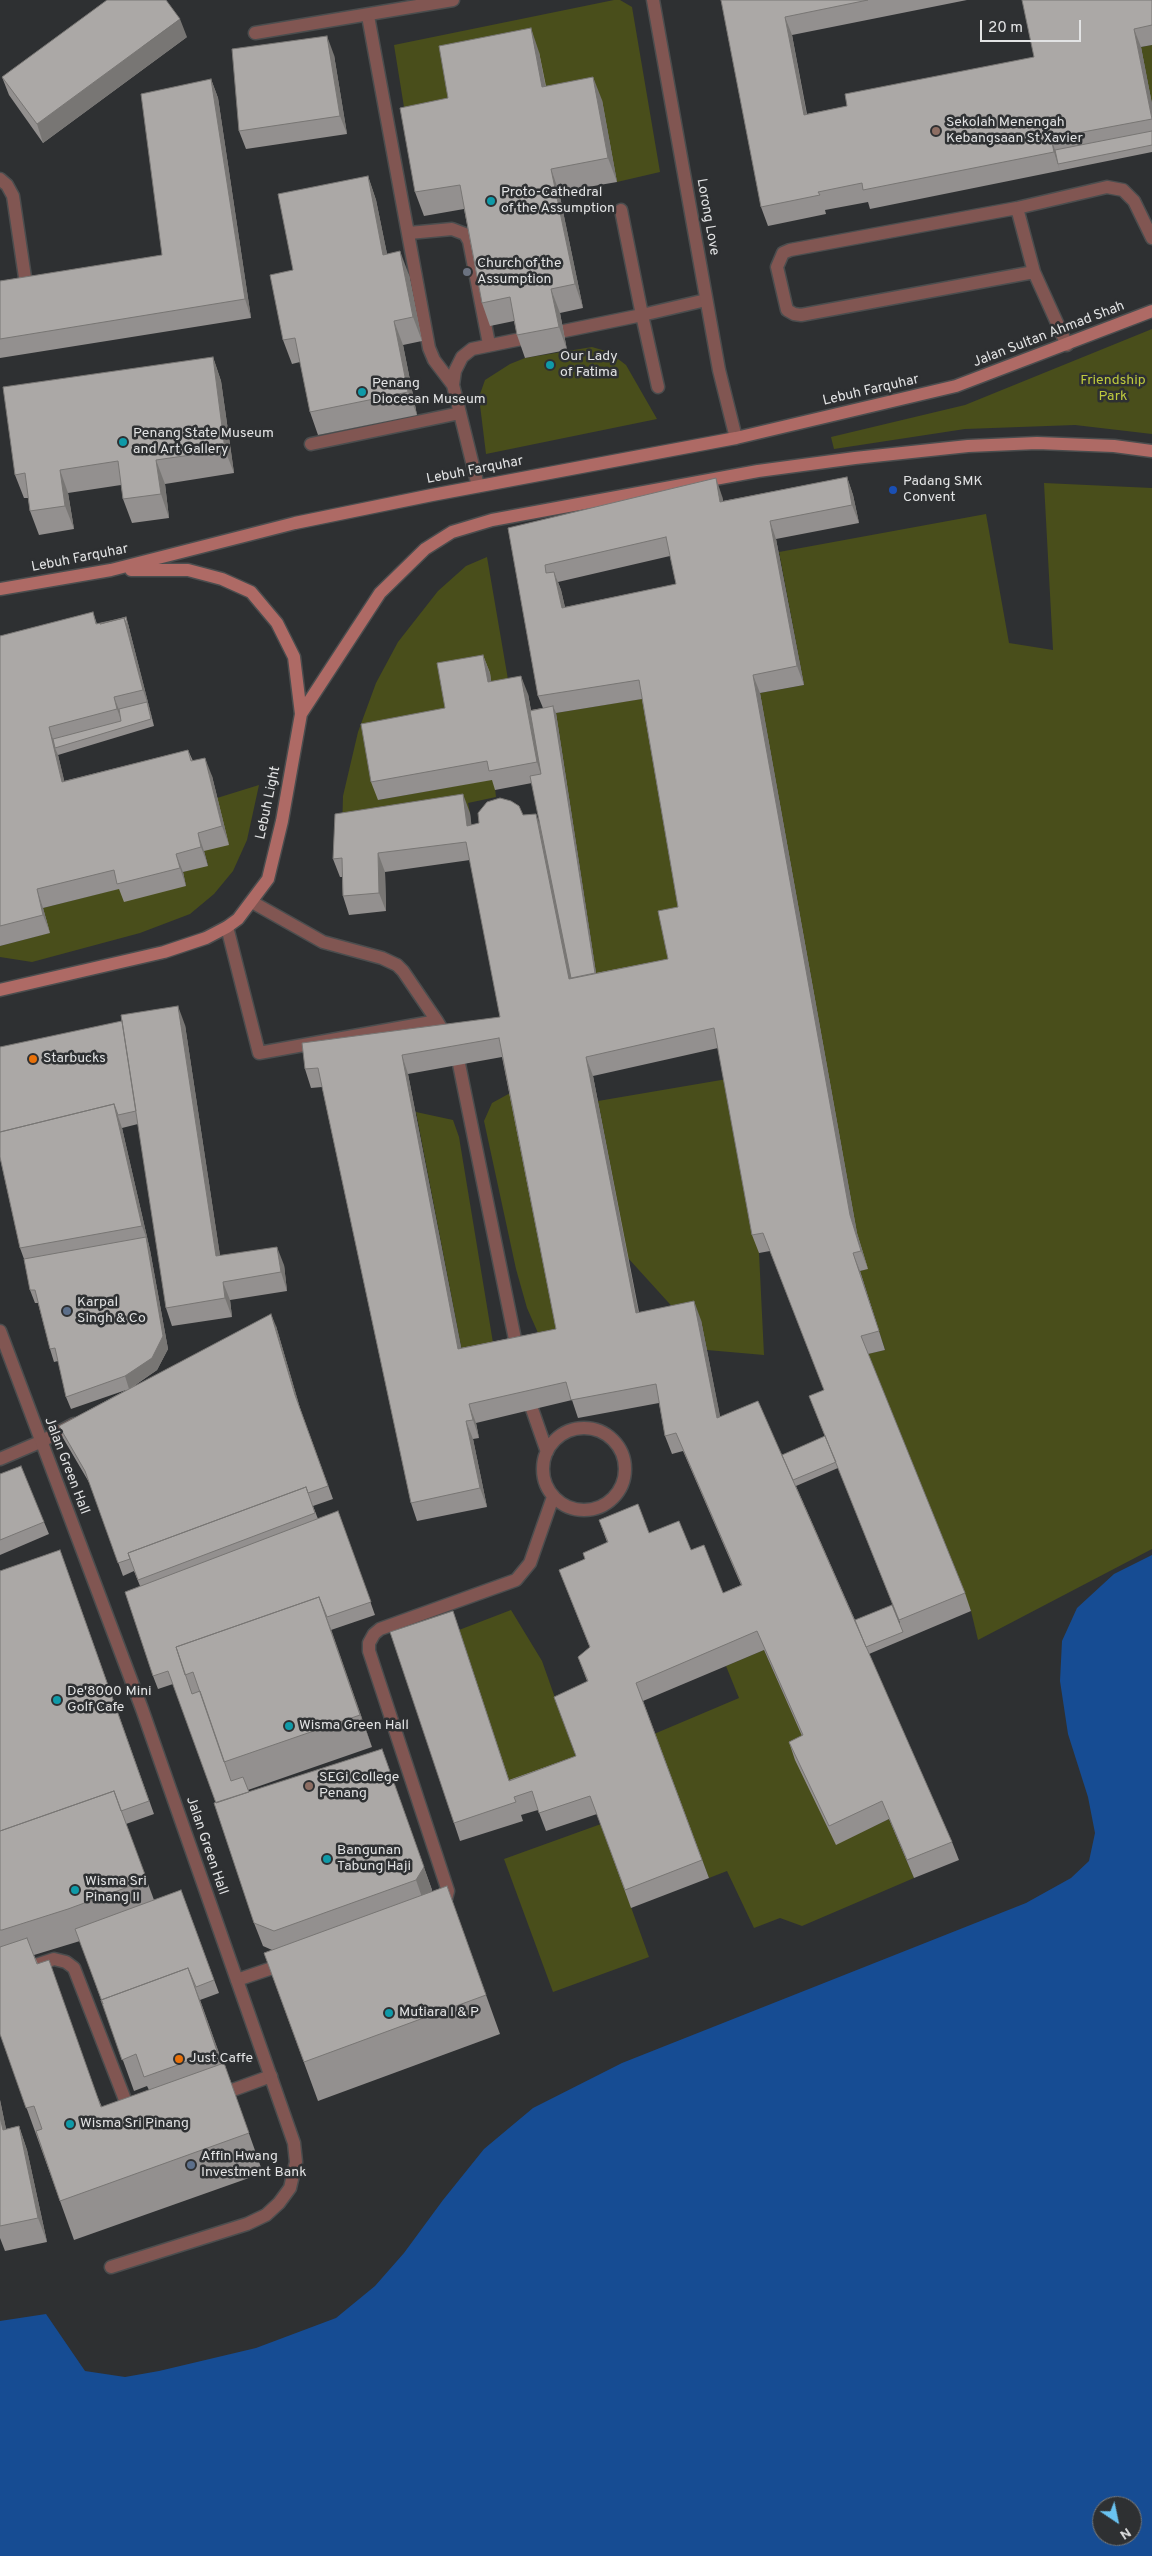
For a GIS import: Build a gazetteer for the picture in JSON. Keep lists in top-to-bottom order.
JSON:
{
  "streets": {
    "main road": ["Jalan Sultan Ahmad Shah", "Lebuh Farquhar", "Lebuh Light"],
    "street": ["Lorong Love", "Jalan Green Hall"]
  },
  "crossings": [
    ["Lorong Love", "Lebuh Farquhar"],
    ["Jalan Sultan Ahmad Shah", "Lebuh Farquhar"]
  ],
  "parks": ["Friendship Park"],
  "places": [
    "Sekolah Menengah Kebangsaan St Xavier",
    "Proto-Cathedral of the Assumption",
    "Church of the Assumption",
    "Our Lady of Fatima",
    "Penang Diocesan Museum",
    "Penang State Museum and Art Gallery",
    "Padang SMK Convent",
    "Starbucks",
    "Karpal Singh & Co",
    "De'8000 Mini Golf Cafe",
    "Wisma Green Hall",
    "SEGi College Penang",
    "Bangunan Tabung Haji",
    "Wisma Sri Pinang II",
    "Mutiara I & P",
    "Just Caffe",
    "Wisma Sri Pinang",
    "Affin Hwang Investment Bank"
  ],
  "scale_bar": "20 m",
  "north": "bottom right"
}
